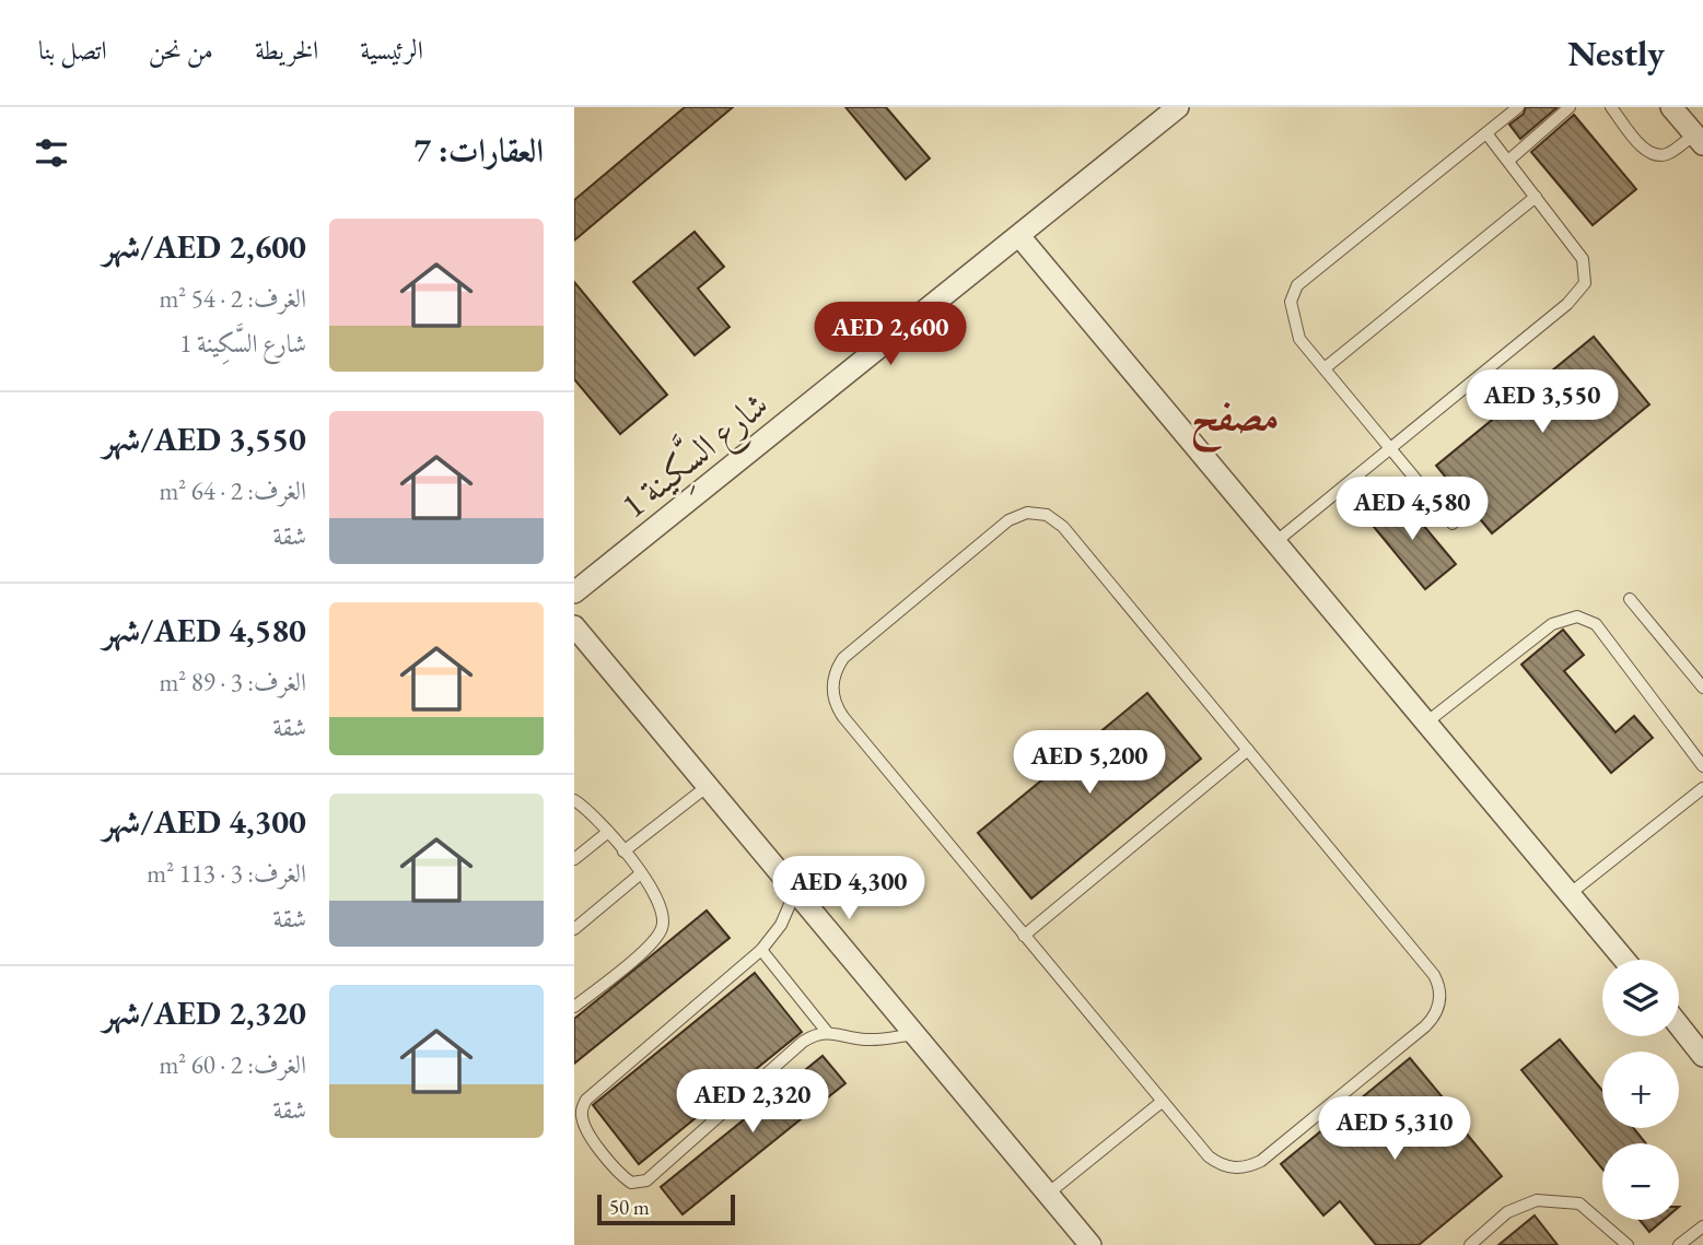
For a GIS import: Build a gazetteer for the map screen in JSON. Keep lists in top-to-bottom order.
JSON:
{
  "streets": {
    "street": ["شارع السَّكِينة 1"]
  },
  "districts": ["مصفح"],
  "scale_bar": "50 m",
  "page": {
    "header": "Nestly",
    "nav": [
      "الرئيسية",
      "الخريطة",
      "من نحن",
      "اتصل بنا"
    ],
    "heading": "العقارات: 7",
    "list": [
      {
        "name": "AED 2,600/شهر",
        "note": "الغرف: 2 · 54 m² · شارع السَّكِينة 1"
      },
      {
        "name": "AED 3,550/شهر",
        "note": "الغرف: 2 · 64 m² · شقة"
      },
      {
        "name": "AED 4,580/شهر",
        "note": "الغرف: 3 · 89 m² · شقة"
      },
      {
        "name": "AED 4,300/شهر",
        "note": "الغرف: 3 · 113 m² · شقة"
      },
      {
        "name": "AED 2,320/شهر",
        "note": "الغرف: 2 · 60 m² · شقة"
      }
    ],
    "price": [
      "AED 2,600",
      "AED 3,550",
      "AED 4,580",
      "AED 5,200",
      "AED 4,300",
      "AED 2,320",
      "AED 5,310"
    ],
    "map_buttons": ["+", "−"],
    "scale": "50 m"
  }
}
